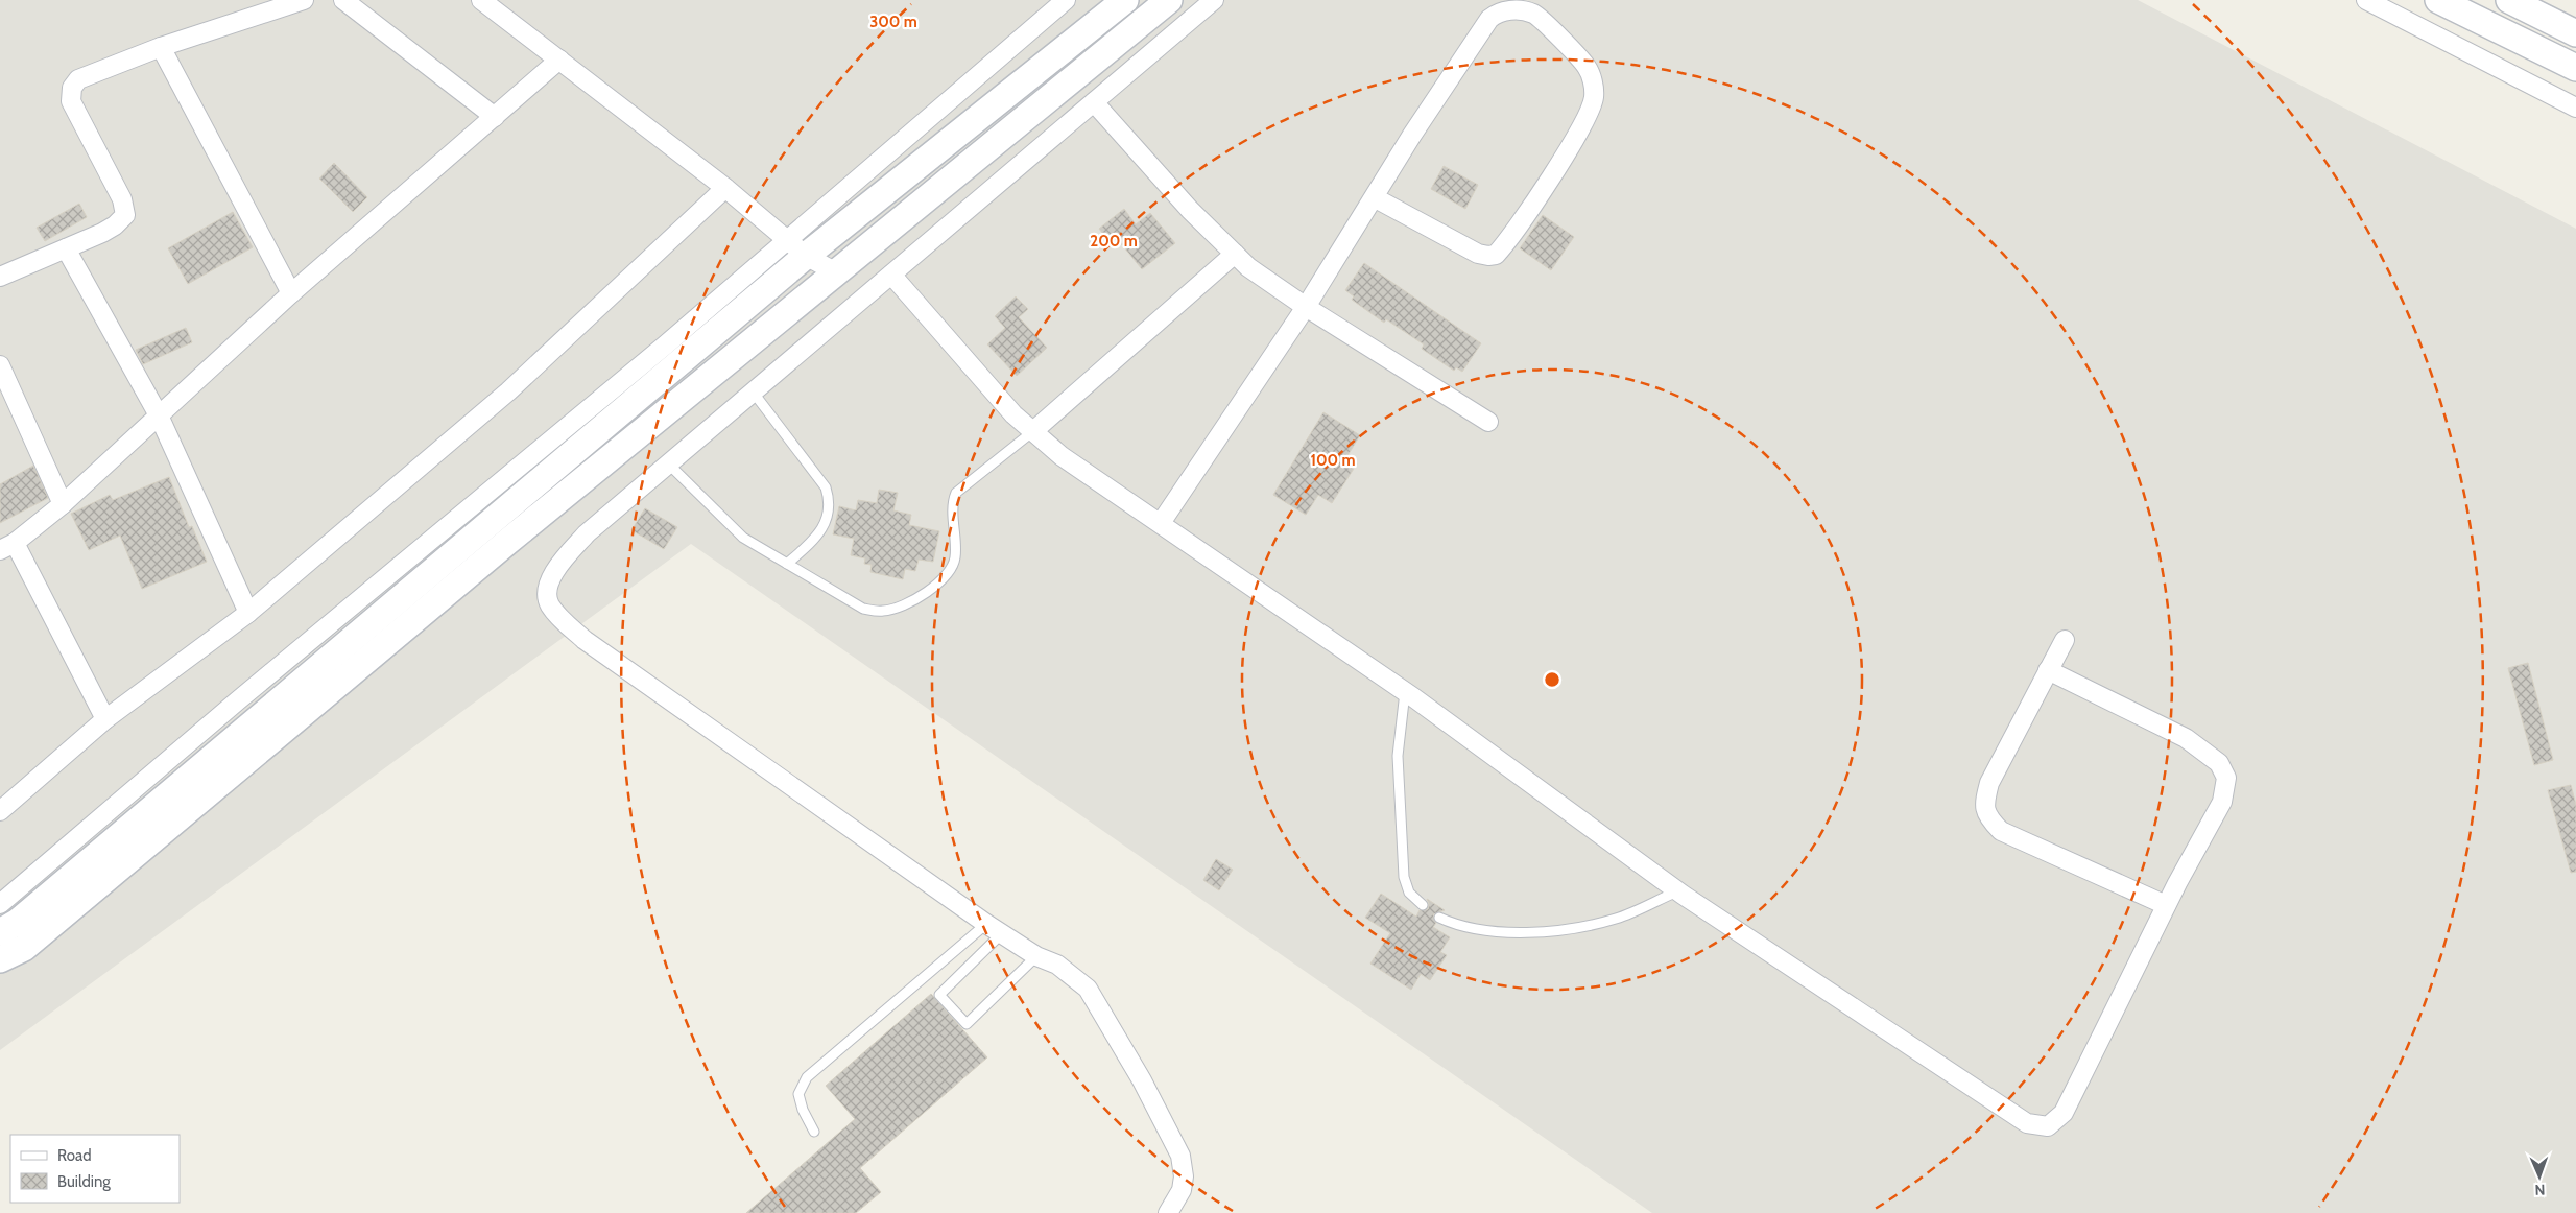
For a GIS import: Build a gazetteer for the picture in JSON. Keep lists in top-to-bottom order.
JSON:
{
  "legend": ["Road", "Building"],
  "north": "bottom",
  "rings": ["300 m", "200 m", "100 m"]
}
